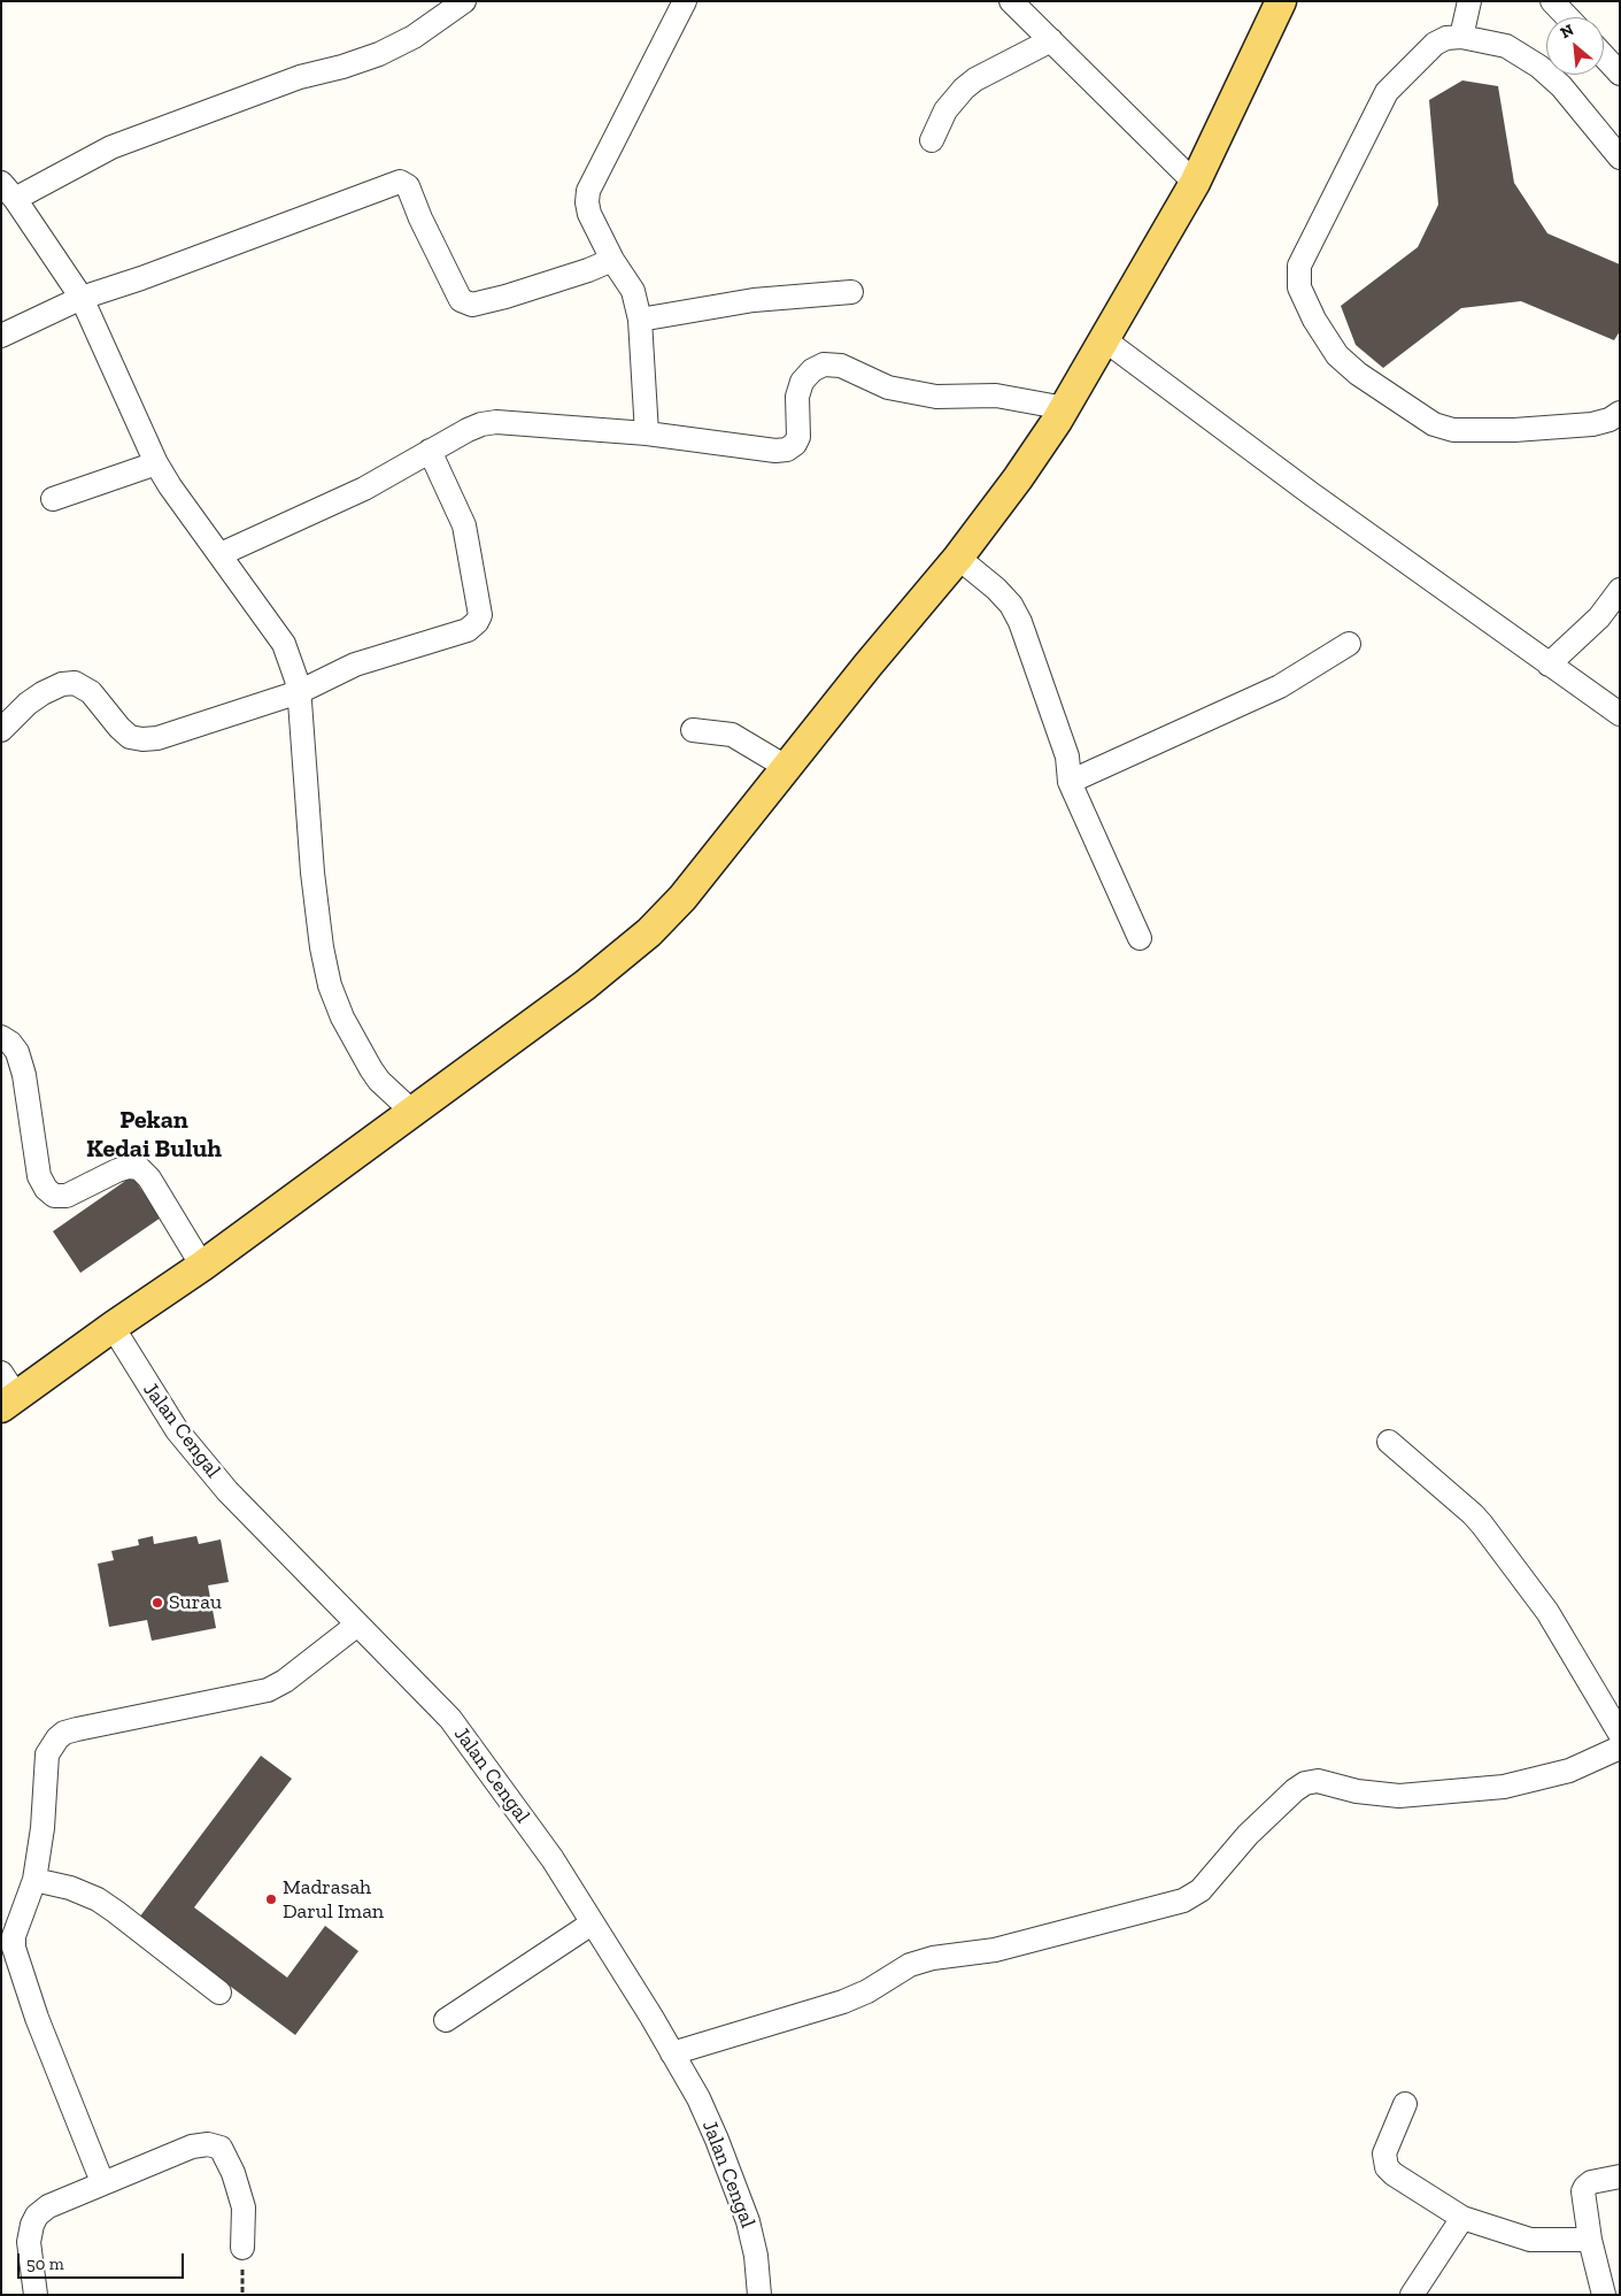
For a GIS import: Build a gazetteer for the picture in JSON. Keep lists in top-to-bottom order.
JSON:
{
  "streets": {
    "street": ["Jalan Cengal"]
  },
  "districts": ["Pekan Kedai Buluh"],
  "places": ["Surau", "Madrasah Darul Iman"],
  "scale_bar": "50 m",
  "north": "top left"
}
